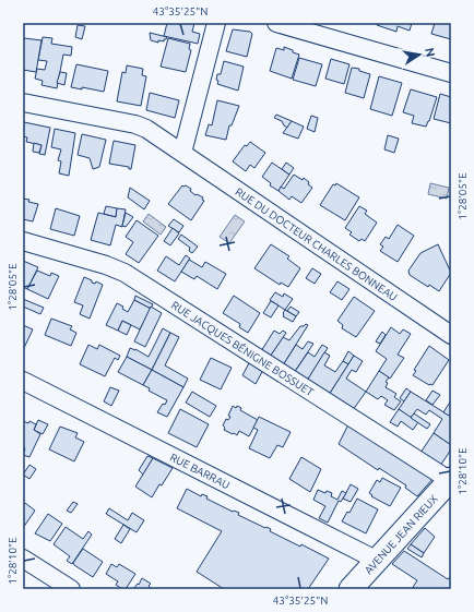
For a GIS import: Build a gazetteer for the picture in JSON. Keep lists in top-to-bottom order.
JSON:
{
  "streets": {
    "main road": ["AVENUE JEAN RIEUX"],
    "street": ["RUE DU DOCTEUR CHARLES BONNEAU", "RUE JACQUES BÉNIGNE BOSSUET", "RUE BARRAU"]
  },
  "crossings": [
    ["RUE JACQUES BÉNIGNE BOSSUET", "AVENUE JEAN RIEUX"],
    ["RUE BARRAU", "AVENUE JEAN RIEUX"]
  ],
  "north": "right",
  "coordinates": ["43°35'25\"N", "1°28'05\"E", "1°28'10\"E"]
}
